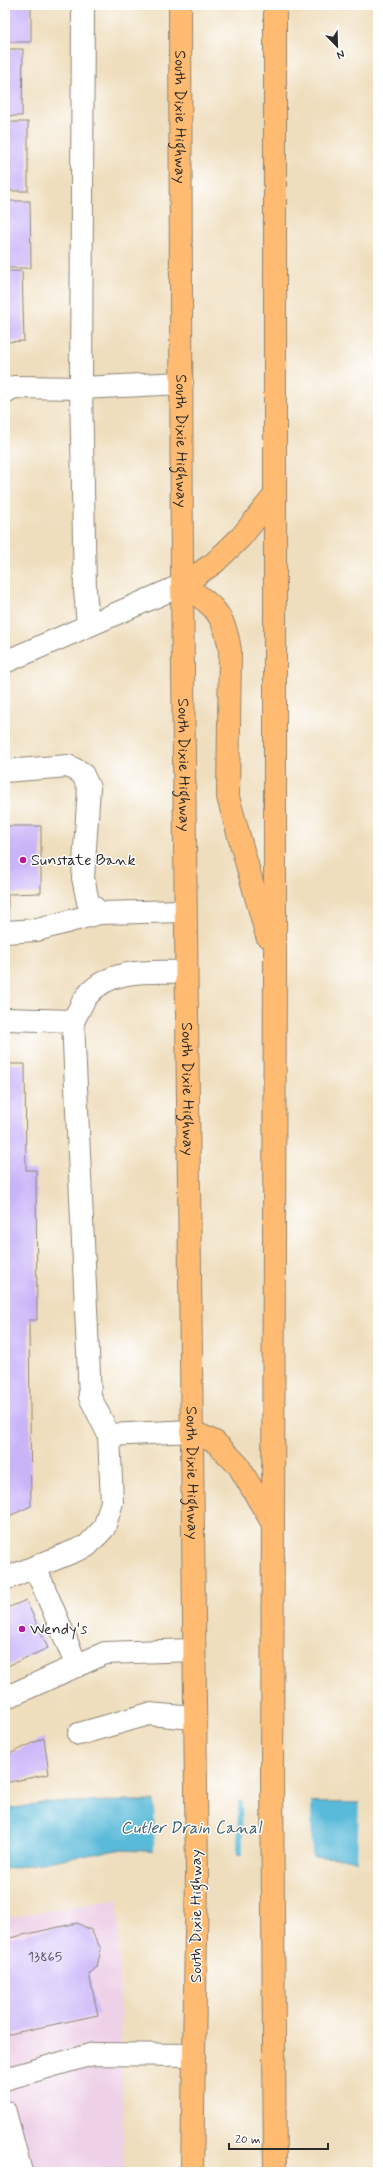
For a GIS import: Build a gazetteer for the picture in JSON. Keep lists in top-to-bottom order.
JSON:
{
  "streets": {
    "highway": ["South Dixie Highway"]
  },
  "water": ["Cutler Drain Canal"],
  "places": ["Sunstate Bank", "Wendy's"],
  "house_numbers": ["13865"],
  "scale_bar": "20 m",
  "north": "bottom right"
}
